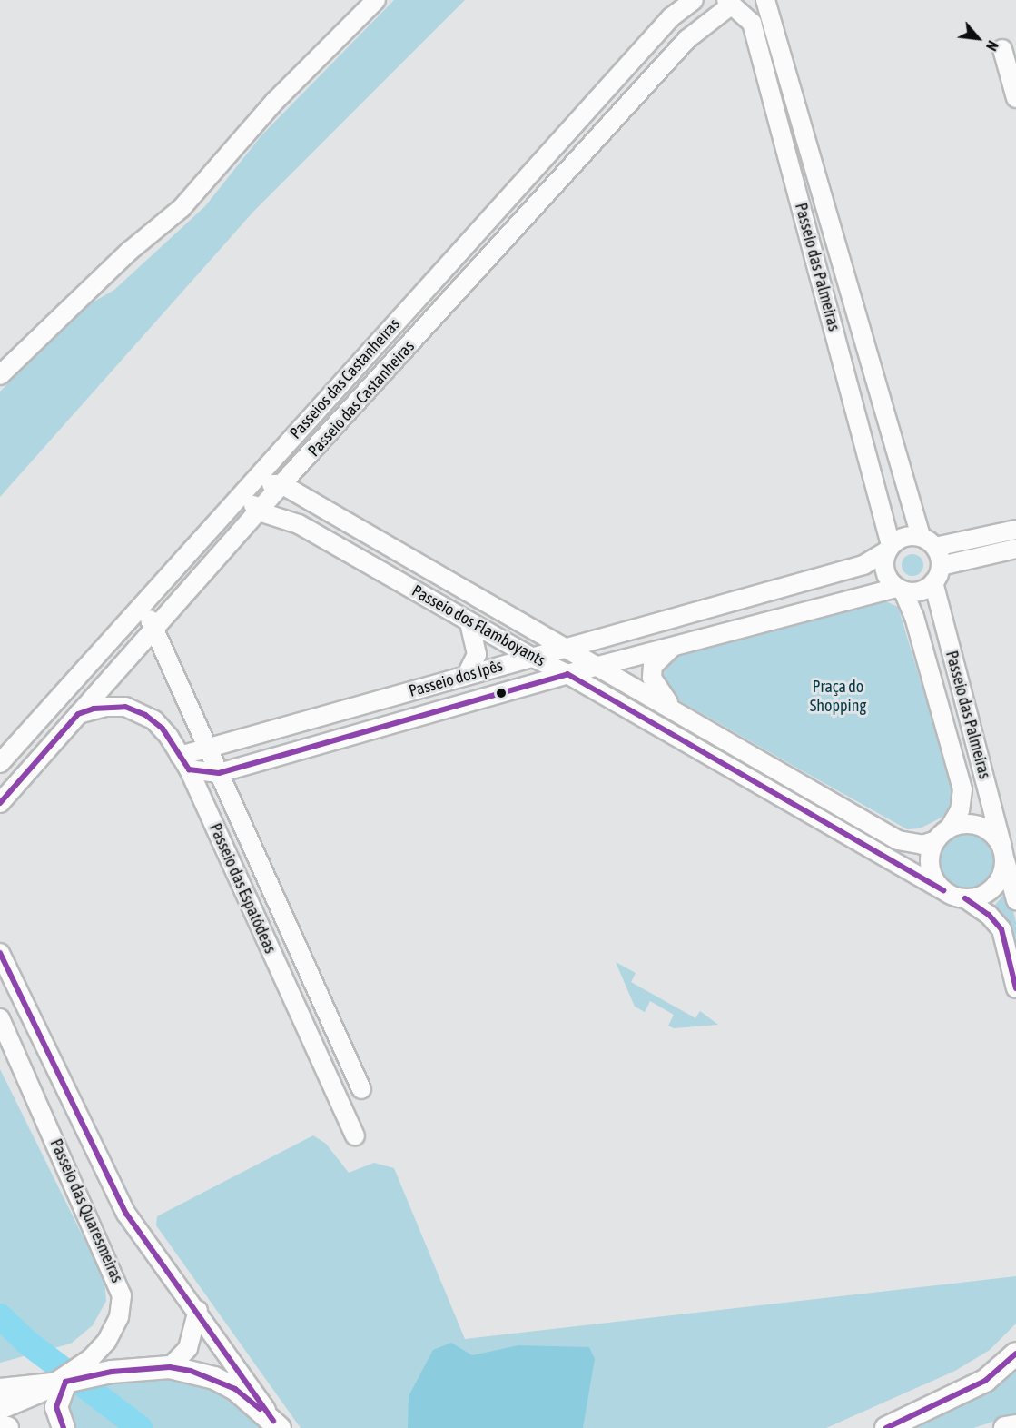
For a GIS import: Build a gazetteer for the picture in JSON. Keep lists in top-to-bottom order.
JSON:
{
  "streets": {
    "street": [
      "Passeio das Palmeiras",
      "Passeios das Castanheiras",
      "Passeio das Castanheiras",
      "Passeio dos Flamboyants",
      "Passeio dos Ipês",
      "Passeio das Espatódeas",
      "Passeio das Quaresmeiras"
    ]
  },
  "crossings": [
    ["Passeio das Palmeiras", "Passeio das Castanheiras"],
    ["Passeio das Palmeiras", "Passeio dos Flamboyants"],
    ["Passeio das Palmeiras", "Passeio dos Ipês"],
    ["Passeios das Castanheiras", "Passeio dos Flamboyants"],
    ["Passeio das Castanheiras", "Passeio dos Flamboyants"],
    ["Passeio das Castanheiras", "Passeio das Espatódeas"],
    ["Passeio dos Flamboyants", "Passeio dos Ipês"],
    ["Passeio dos Ipês", "Passeio das Espatódeas"]
  ],
  "parks": ["Praça do Shopping"],
  "north": "bottom right"
}
